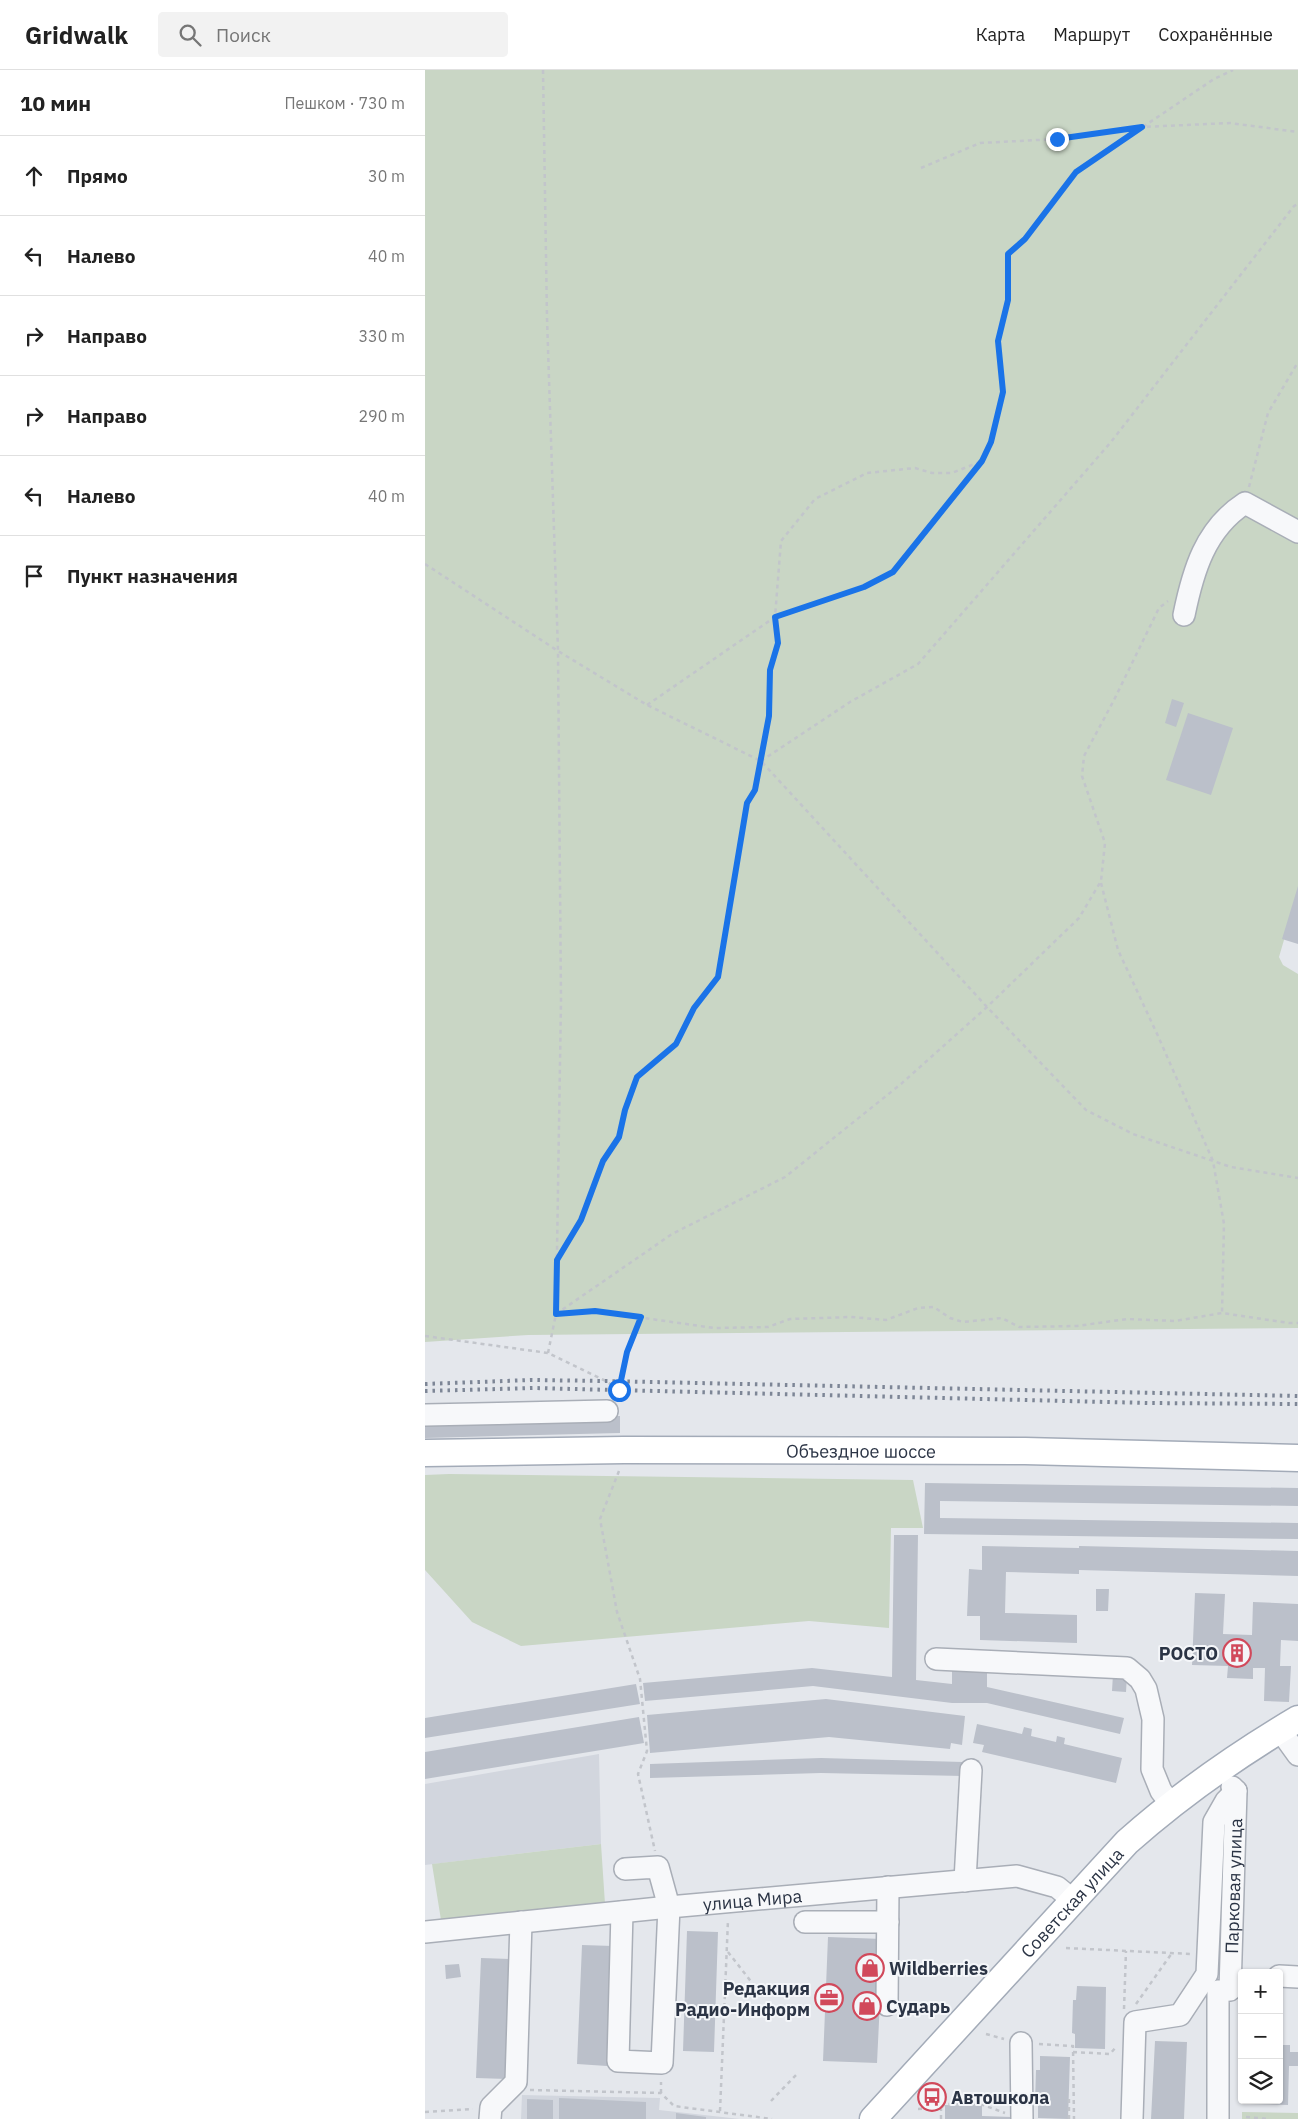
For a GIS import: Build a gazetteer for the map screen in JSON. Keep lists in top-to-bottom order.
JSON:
{
  "streets": {
    "main road": ["Объездное шоссе", "Советская улица"],
    "street": ["Парковая улица", "улица Мира"]
  },
  "crossings": [
    ["улица Мира", "Советская улица"]
  ],
  "places": {
    "building": ["РОСТО"],
    "shop": ["Wildberries", "Сударь"],
    "office": ["Редакция Радио-Информ"],
    "bus stop": ["Автошкола"]
  },
  "page": {
    "header": "Gridwalk",
    "search": "Поиск",
    "nav": ["Карта", "Маршрут", "Сохранённые"],
    "heading": ["10 мин", "Пешком · 730 m"],
    "list": [
      ["Прямо", "30 m"],
      ["Налево", "40 m"],
      ["Направо", "330 m"],
      ["Направо", "290 m"],
      ["Налево", "40 m"],
      "Пункт назначения"
    ],
    "map_buttons": ["+", "−"]
  }
}
